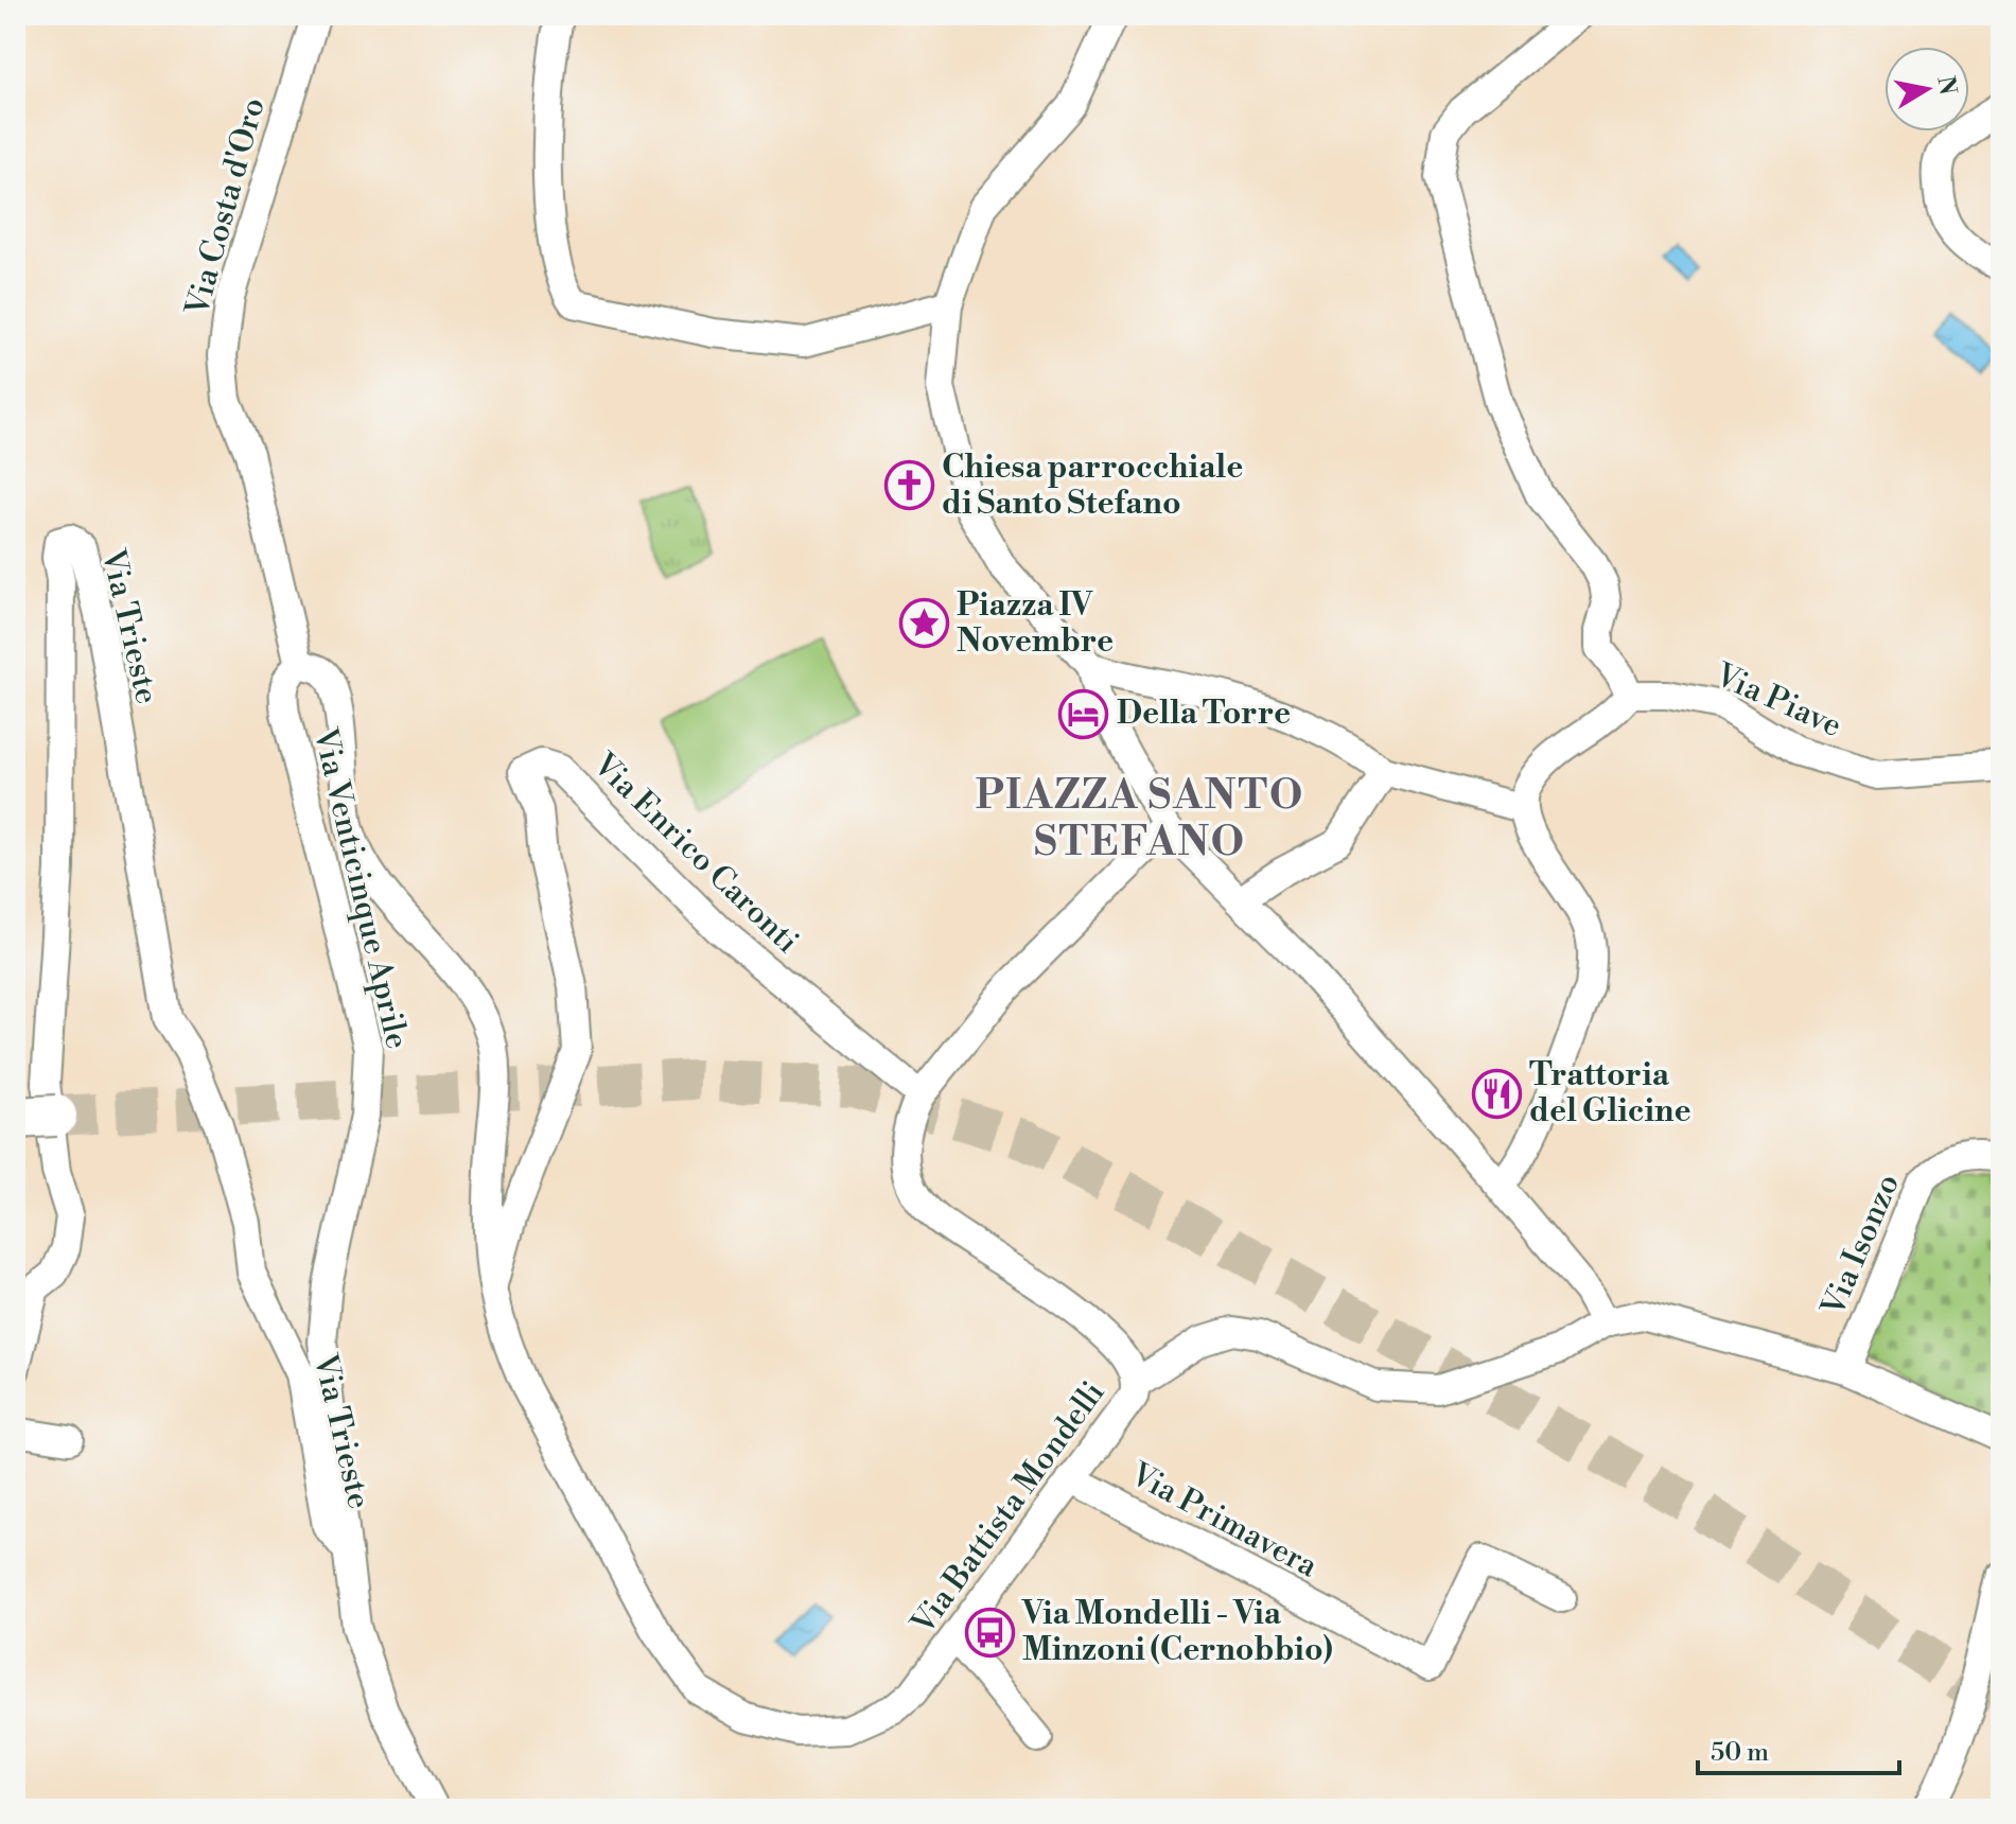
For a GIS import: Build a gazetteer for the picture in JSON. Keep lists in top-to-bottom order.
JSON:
{
  "streets": {
    "street": [
      "Via Costa d'Oro",
      "Via Trieste",
      "Via Piave",
      "Via Enrico Caronti",
      "Via Venticinque Aprile",
      "Via Isonzo",
      "Via Battista Mondelli",
      "Via Primavera"
    ]
  },
  "crossings": [
    ["Via Costa d'Oro", "Via Venticinque Aprile"],
    ["Via Trieste", "Via Venticinque Aprile"],
    ["Via Enrico Caronti", "Via Venticinque Aprile"],
    ["Via Enrico Caronti", "Via Battista Mondelli"],
    ["Via Venticinque Aprile", "Via Battista Mondelli"],
    ["Via Battista Mondelli", "Via Primavera"]
  ],
  "districts": ["PIAZZA SANTO STEFANO"],
  "places": {
    "church": ["Chiesa parrocchiale di Santo Stefano"],
    "place": ["Piazza IV Novembre"],
    "hotel": ["Della Torre"],
    "restaurant": ["Trattoria del Glicine"],
    "bus stop": ["Via Mondelli - Via Minzoni (Cernobbio)"]
  },
  "scale_bar": "50 m",
  "north": "right"
}
